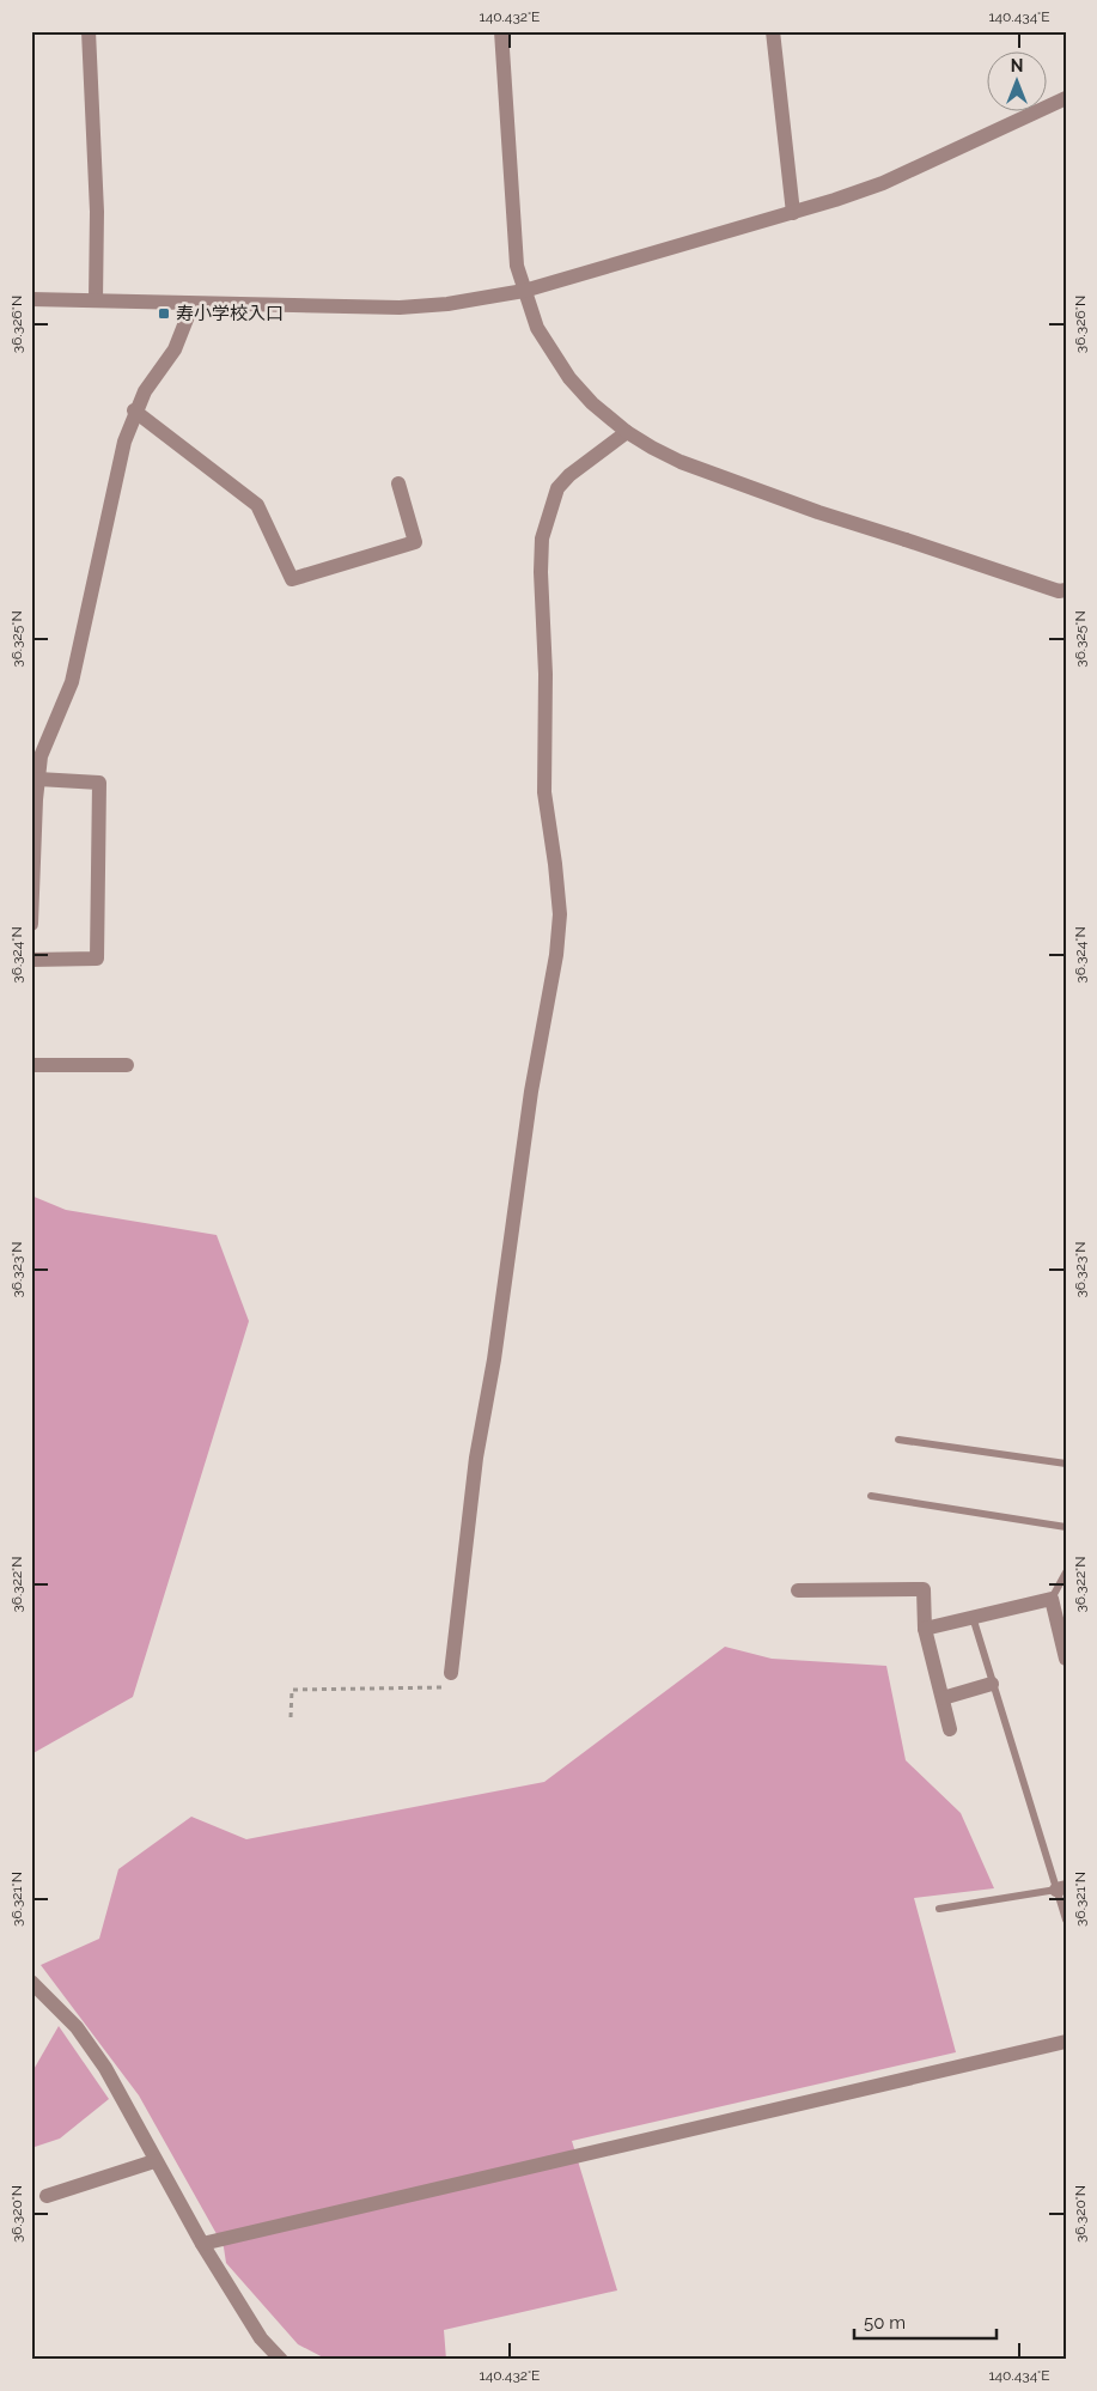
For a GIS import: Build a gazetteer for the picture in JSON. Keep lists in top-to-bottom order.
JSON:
{
  "places": {
    "transit": ["寿小学校入口"]
  },
  "scale_bar": "50 m",
  "north": "top",
  "coordinates": [
    "140.432°E",
    "140.434°E",
    "36.326°N",
    "36.325°N",
    "36.324°N",
    "36.323°N",
    "36.322°N",
    "36.321°N",
    "36.320°N"
  ]
}
